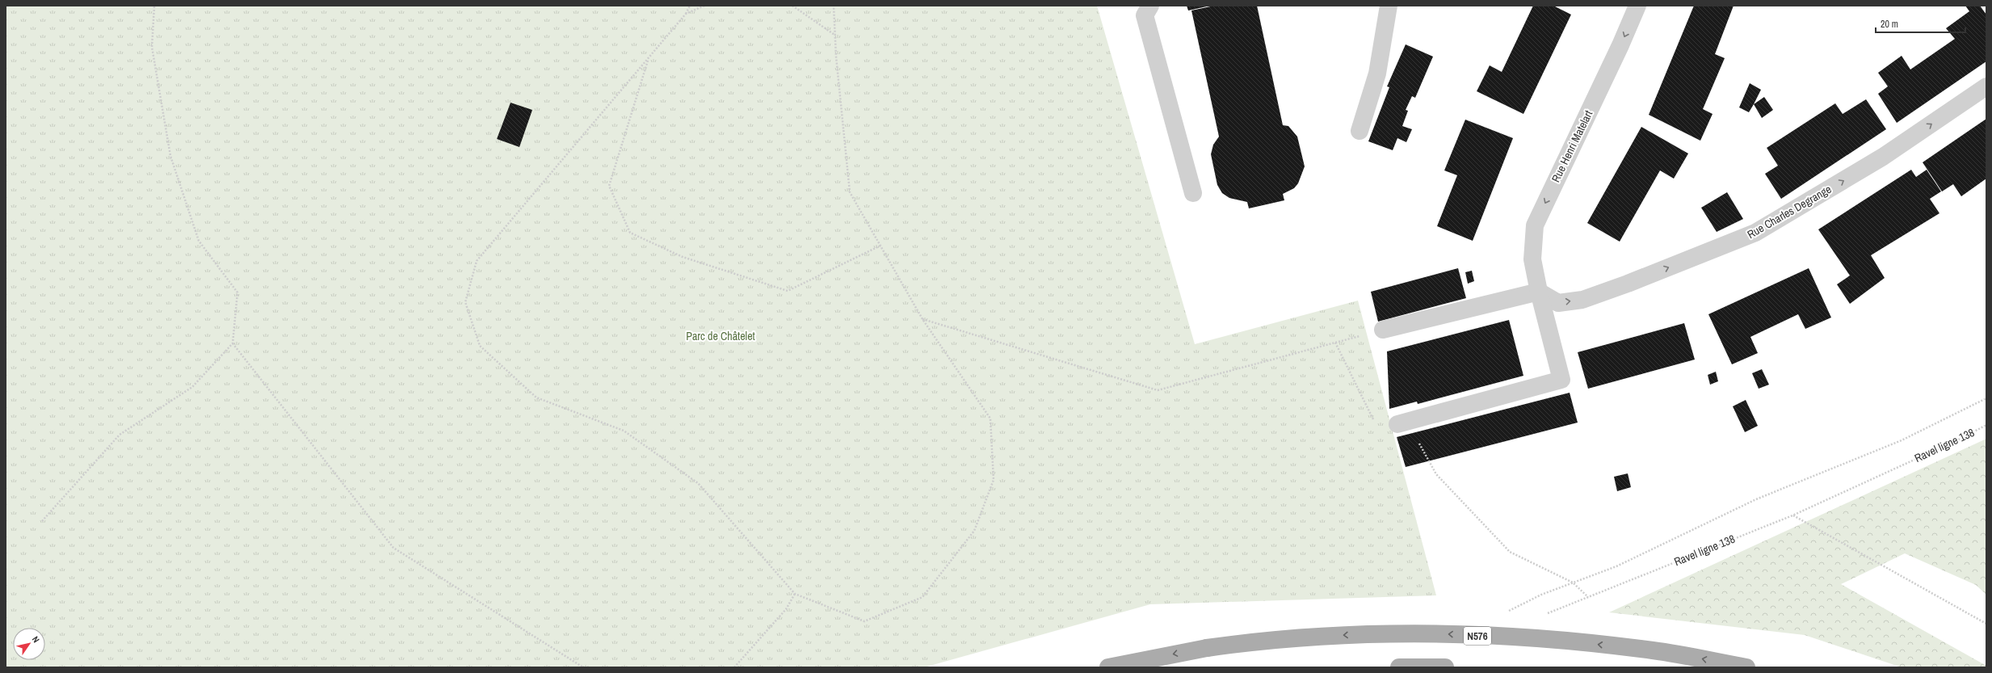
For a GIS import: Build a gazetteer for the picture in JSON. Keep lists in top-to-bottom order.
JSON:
{
  "streets": {
    "main road": ["N576"],
    "street": ["Rue Henri Matelart", "Rue Charles Degrange"],
    "path": ["Ravel ligne 138"]
  },
  "crossings": [
    ["Rue Henri Matelart", "Rue Charles Degrange"]
  ],
  "one_way": ["Rue Henri Matelart", "Rue Charles Degrange"],
  "parks": ["Parc de Châtelet"],
  "scale_bar": "20 m",
  "north": "top right"
}
